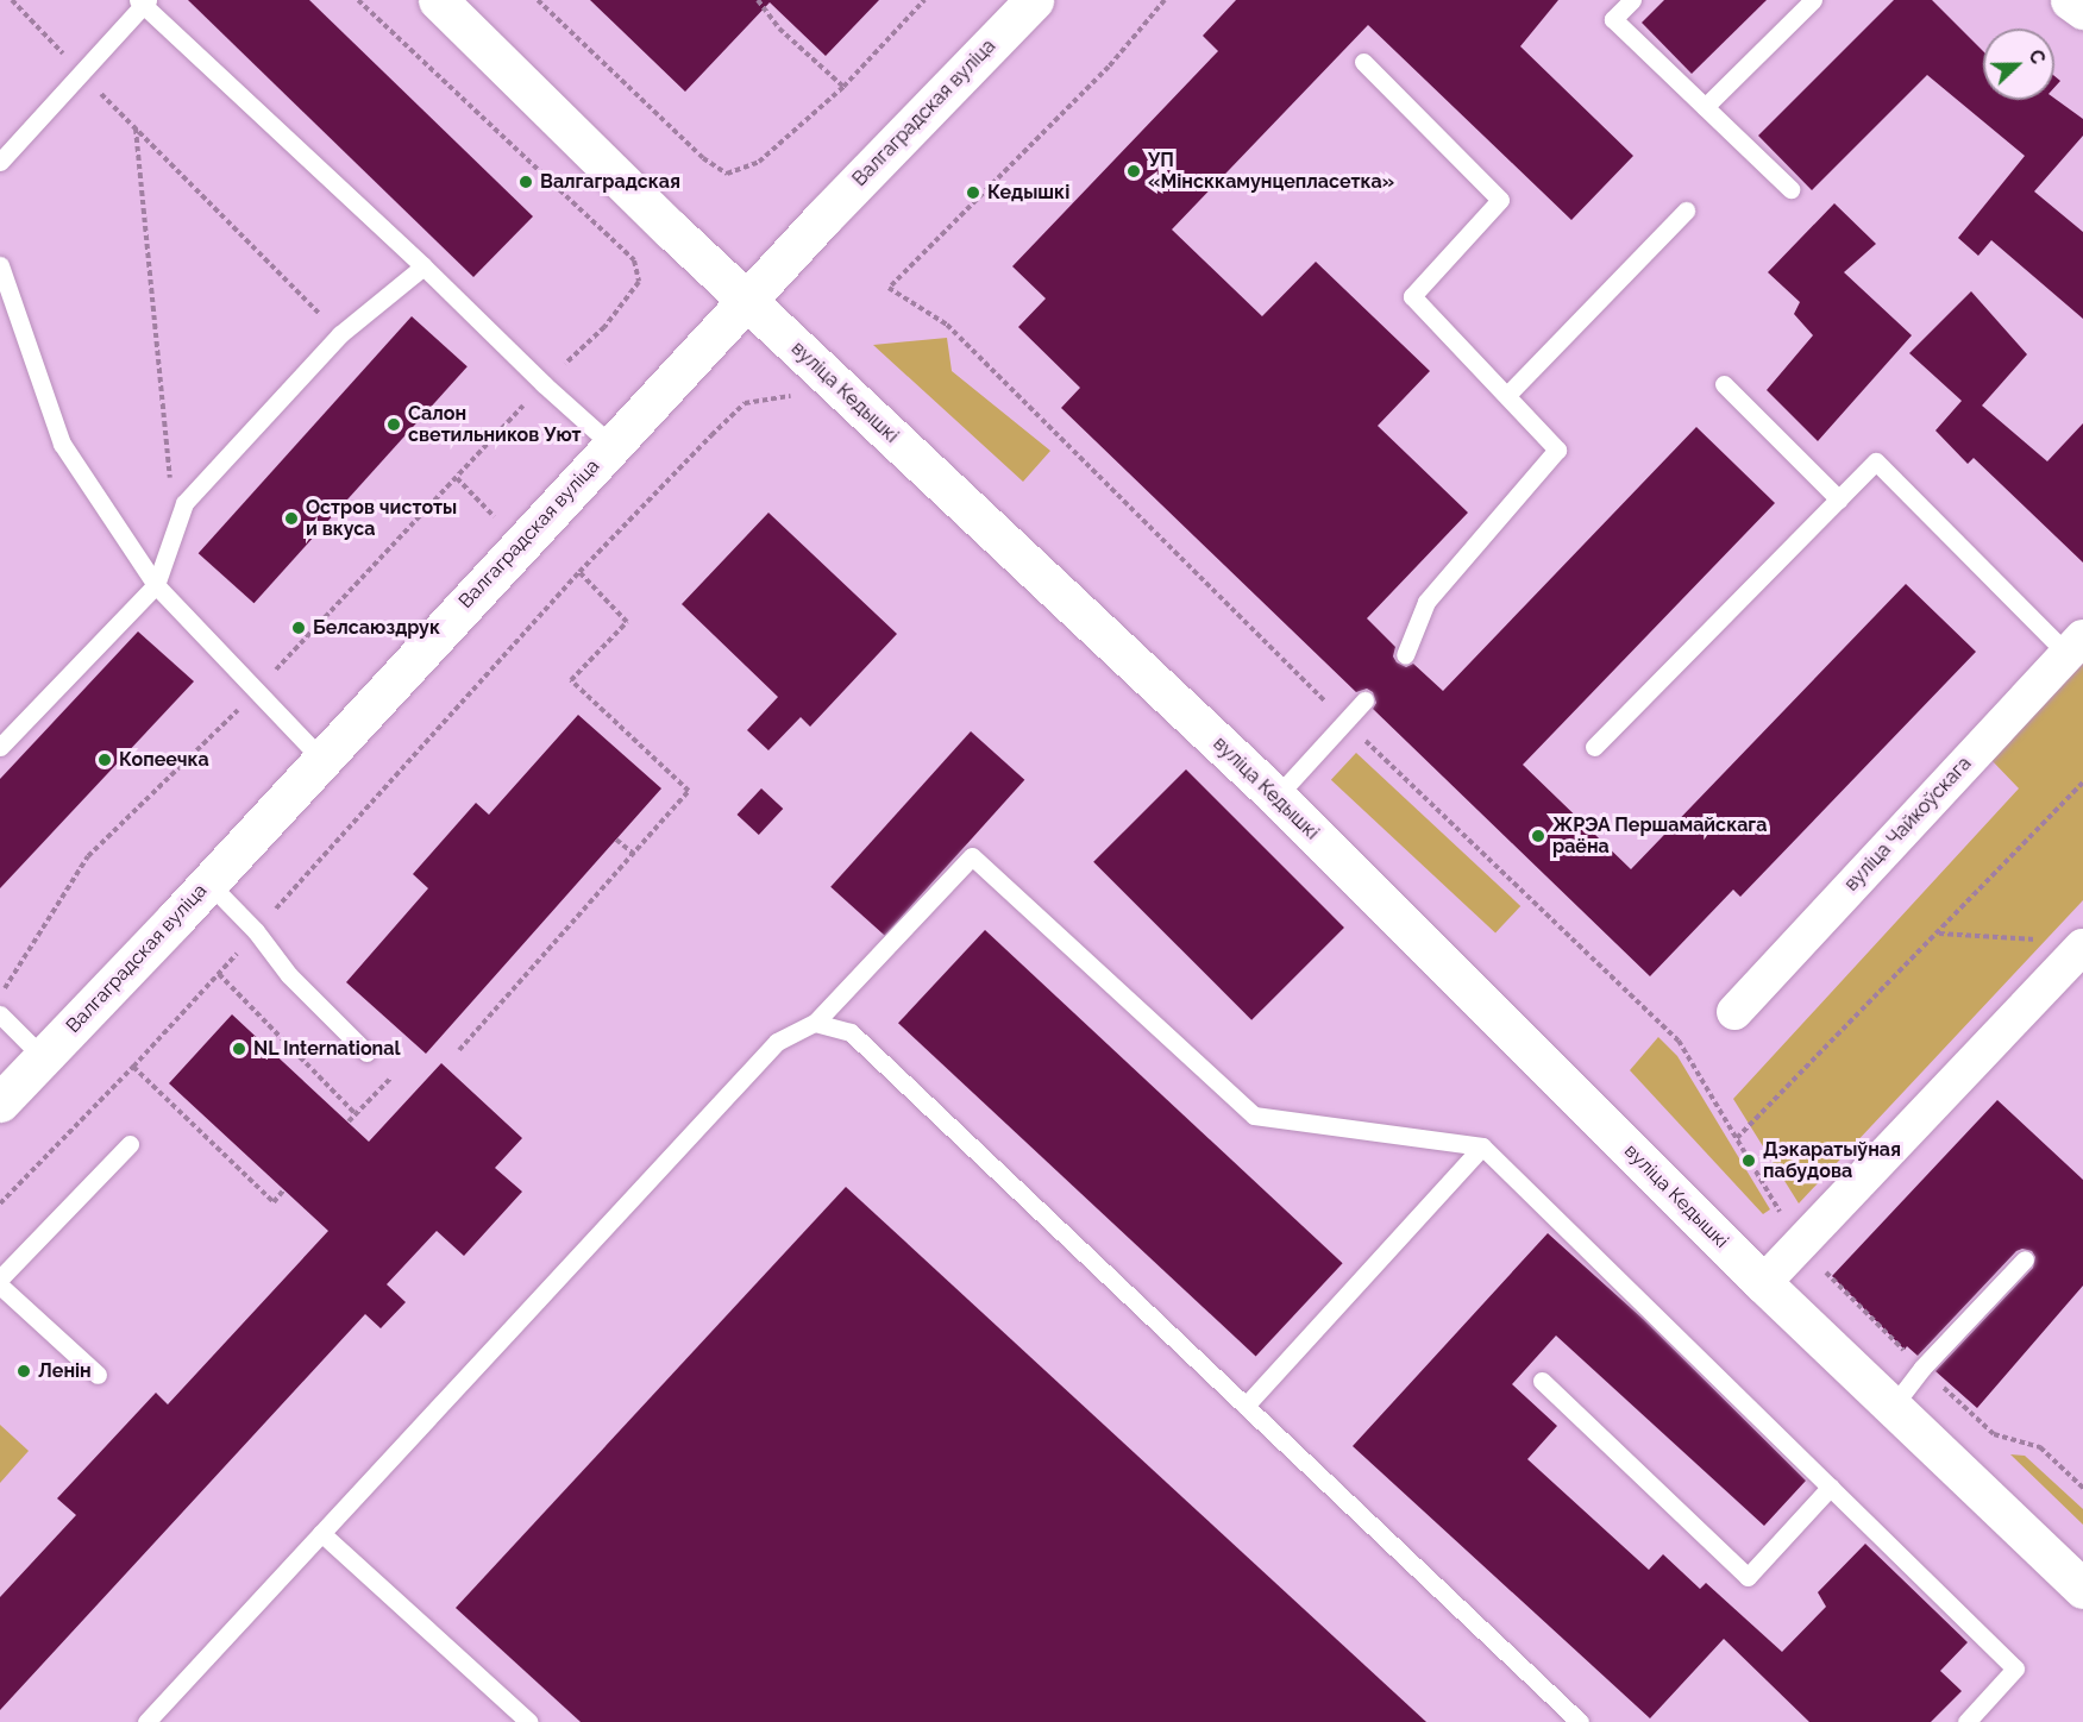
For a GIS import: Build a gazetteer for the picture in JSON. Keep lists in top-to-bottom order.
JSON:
{
  "streets": {
    "street": ["Валгаградская вуліца", "вуліца Кедышкі", "вуліца Чайкоўскага"]
  },
  "crossings": [
    ["Валгаградская вуліца", "вуліца Кедышкі"]
  ],
  "places": [
    "УП «Мінсккамунцепласетка»",
    "Валгаградская",
    "Кедышкі",
    "Салон светильников Уют",
    "Остров чистоты и вкуса",
    "Белсаюздрук",
    "Копеечка",
    "ЖРЭА Першамайскага раёна",
    "NL International",
    "Дэкаратыўная пабудова",
    "Ленін"
  ],
  "north": "right"
}
